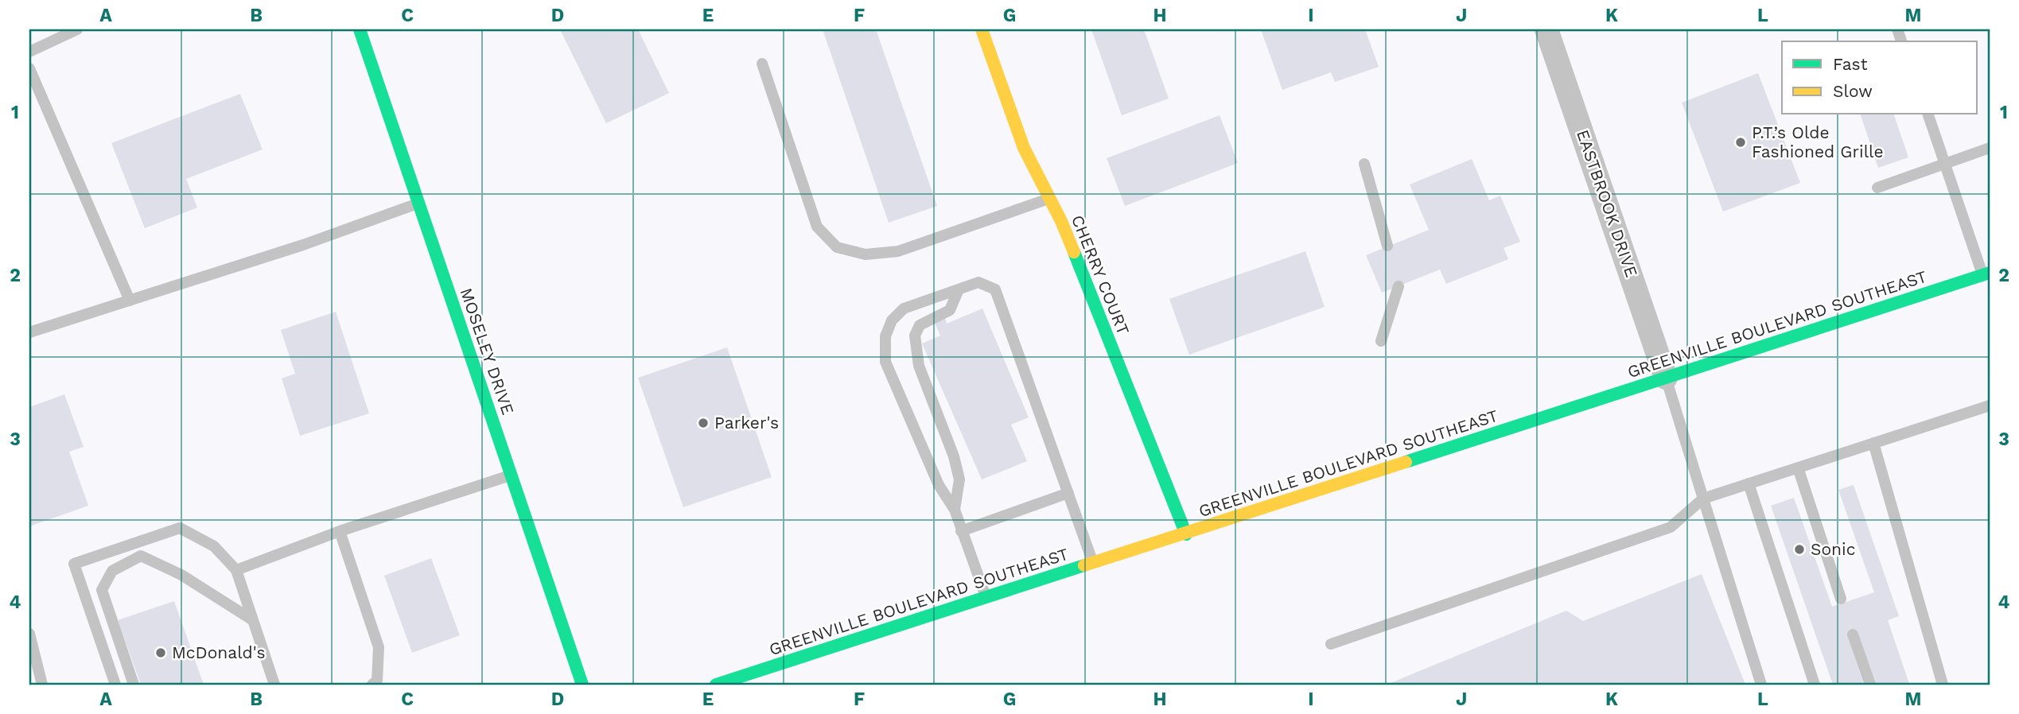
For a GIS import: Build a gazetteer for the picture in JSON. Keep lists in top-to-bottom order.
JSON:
{
  "streets": {
    "main road": ["CHERRY COURT", "GREENVILLE BOULEVARD SOUTHEAST", "MOSELEY DRIVE"],
    "street": ["EASTBROOK DRIVE"]
  },
  "crossings": [
    ["EASTBROOK DRIVE", "GREENVILLE BOULEVARD SOUTHEAST"],
    ["CHERRY COURT", "GREENVILLE BOULEVARD SOUTHEAST"]
  ],
  "places": [
    "P.T.’s Olde Fashioned Grille",
    "Parker's",
    "Sonic",
    "McDonald's"
  ],
  "legend": ["Fast", "Slow"],
  "grid": {
    "columns": [
      "A",
      "B",
      "C",
      "D",
      "E",
      "F",
      "G",
      "H",
      "I",
      "J",
      "K",
      "L",
      "M"
    ],
    "rows": [
      "1",
      "2",
      "3",
      "4"
    ]
  }
}
